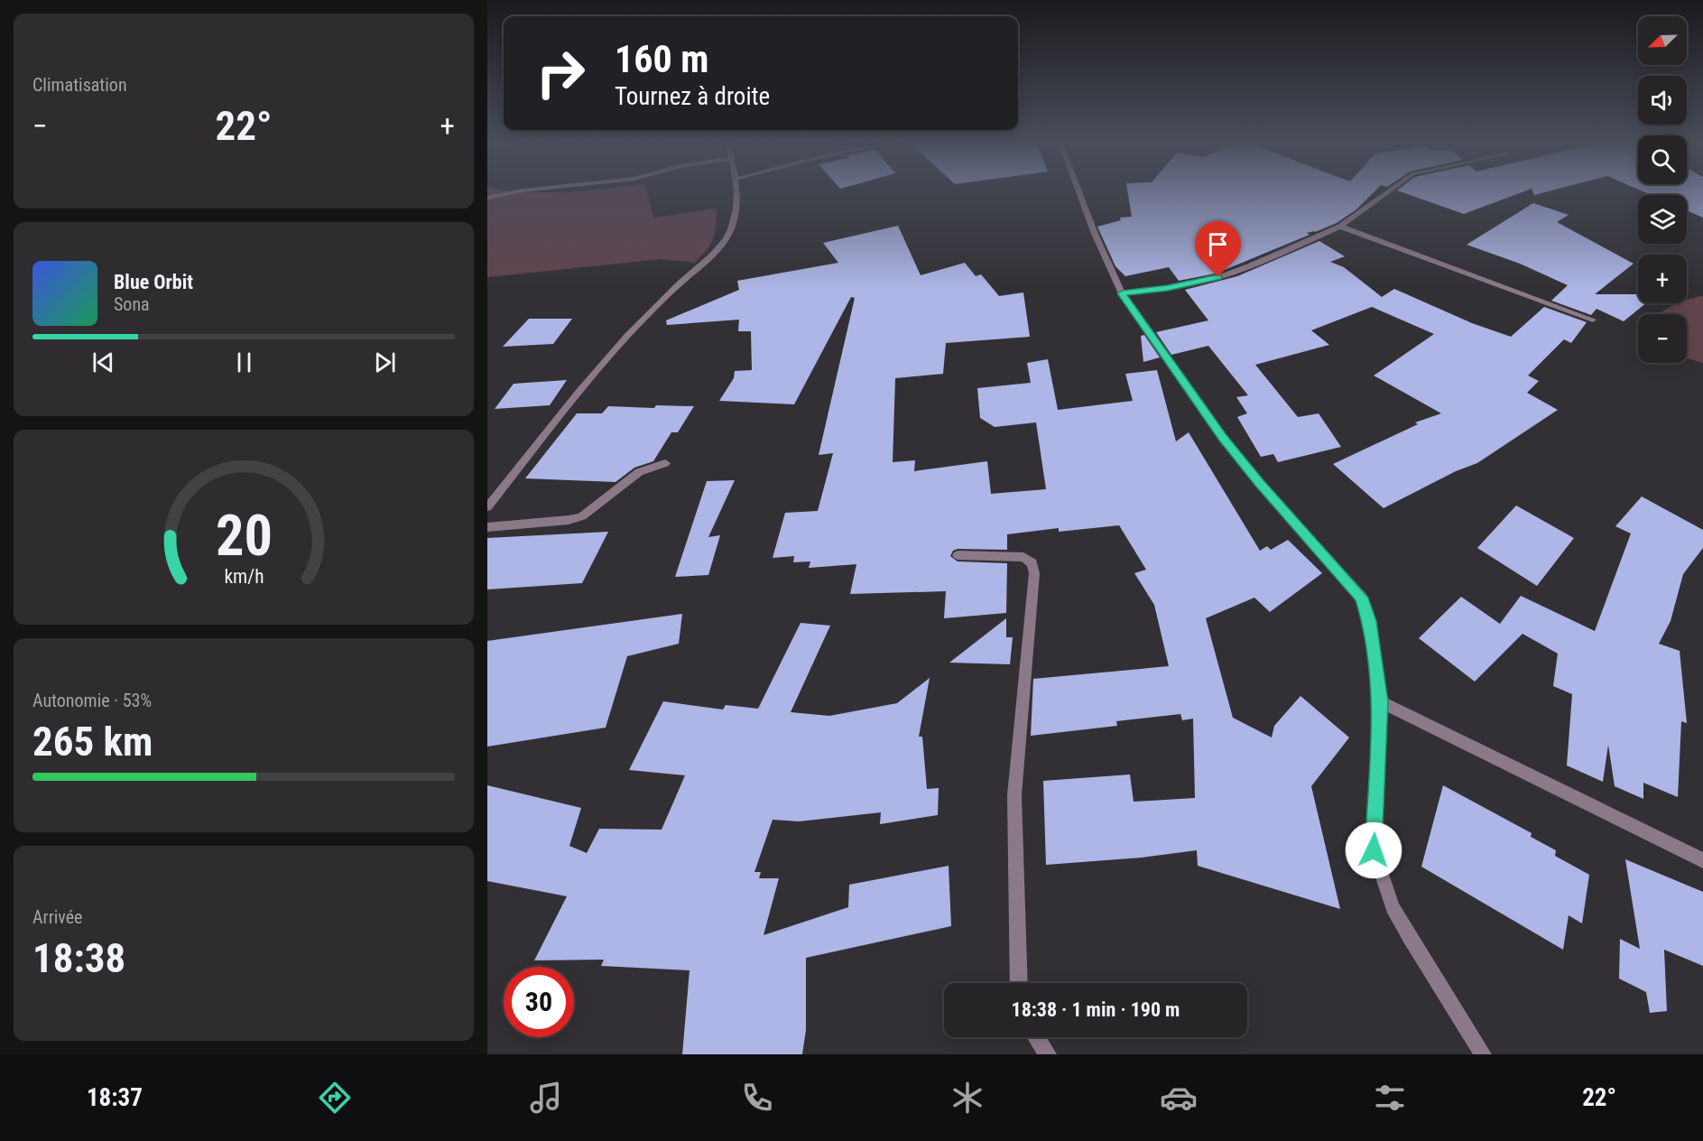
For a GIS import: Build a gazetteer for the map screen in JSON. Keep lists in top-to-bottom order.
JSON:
{
  "north": "bottom left",
  "page": {
    "tile": [
      "Climatisation",
      ["Autonomie · 53%", "265 km"],
      ["Arrivée", "18:38"]
    ],
    "map_buttons": ["+", "−"],
    "turn": ["160 m", "Tournez à droite"],
    "heat": ["−", "22°", "+"],
    "song": ["Blue Orbit", "Sona"],
    "limit": "30",
    "trip": "18:38 · 1 min · 190 m",
    "tabs": ["18:37", "22°"],
    "gauge": ["20", "km/h"]
  }
}
